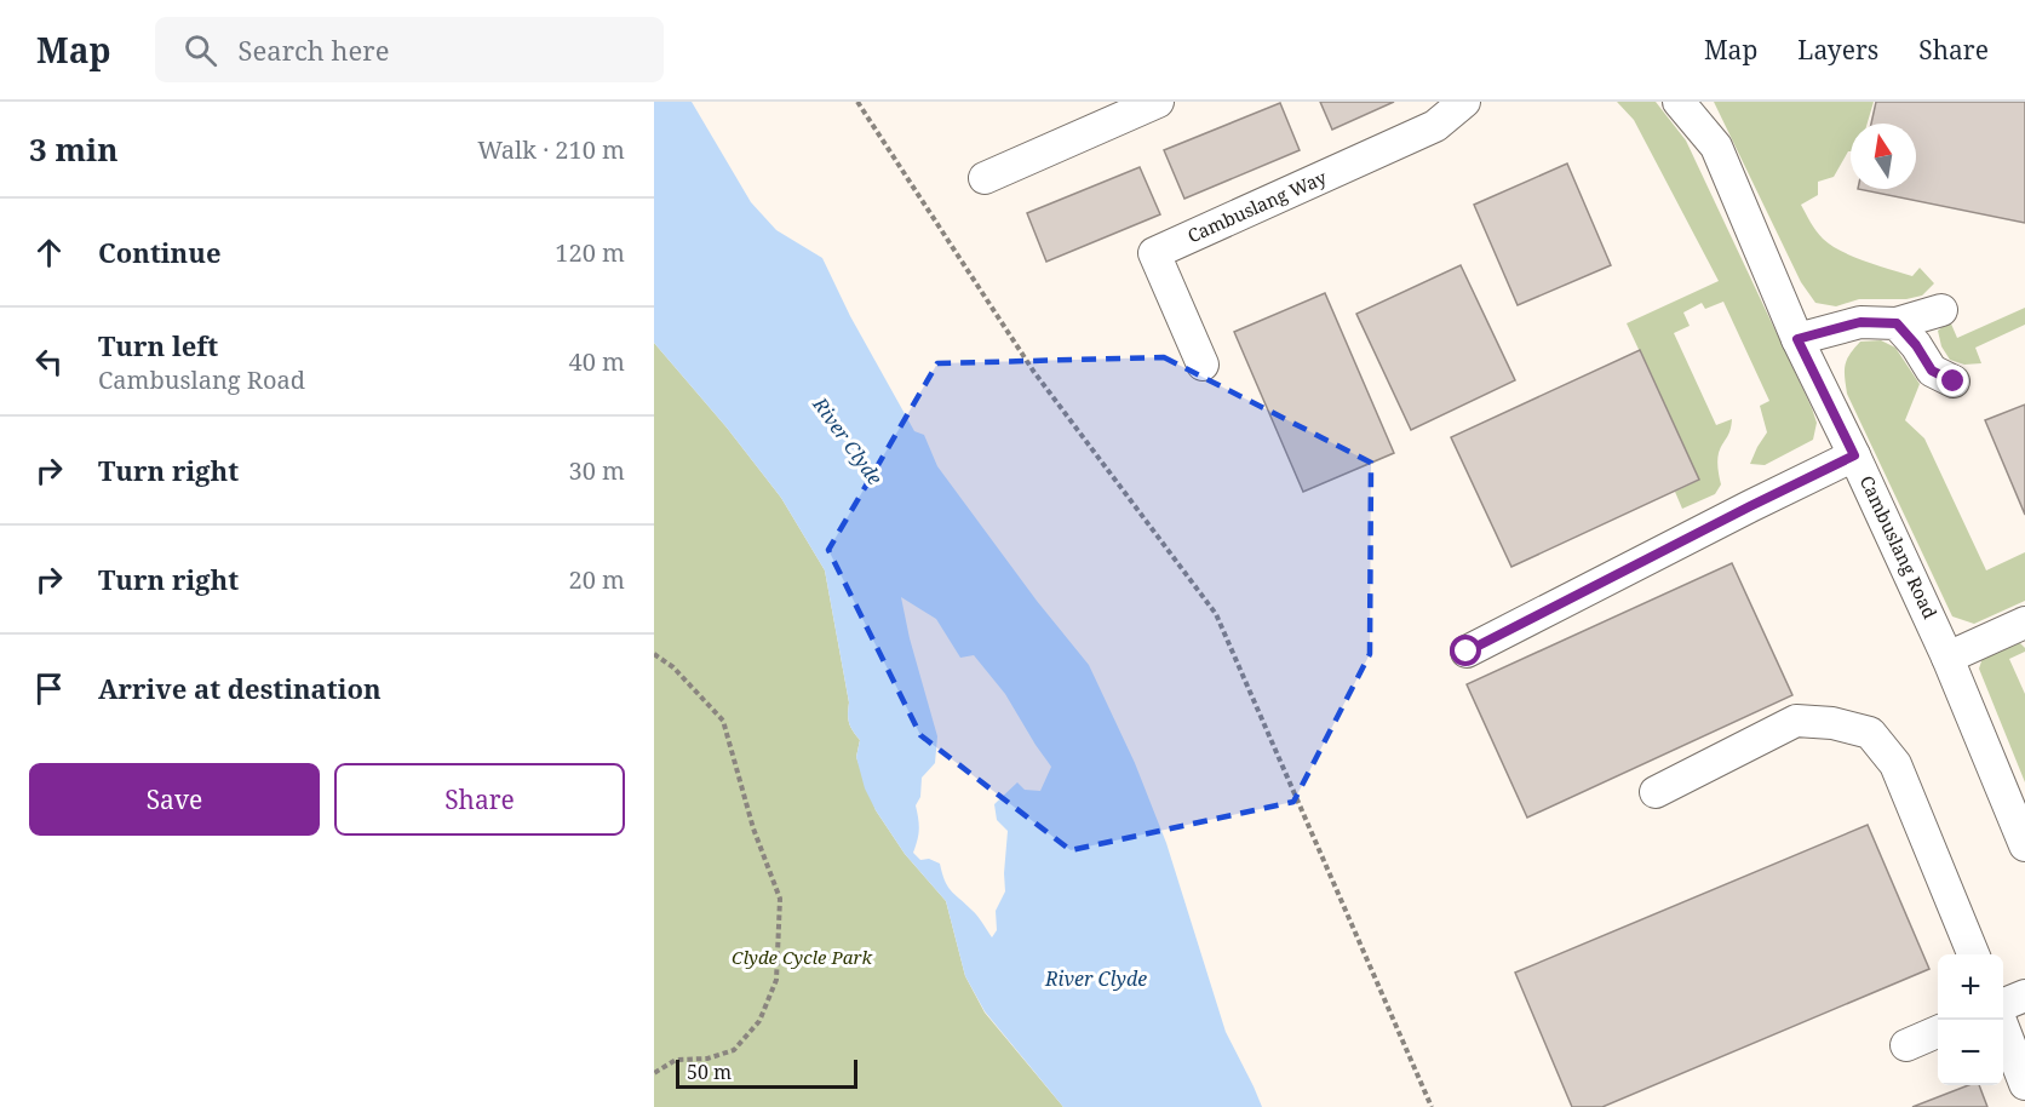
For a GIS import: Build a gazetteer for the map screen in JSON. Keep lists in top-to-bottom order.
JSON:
{
  "streets": {
    "street": ["Cambuslang Way", "Cambuslang Road"]
  },
  "water": ["River Clyde"],
  "parks": ["Clyde Cycle Park"],
  "scale_bar": "50 m",
  "north": "top",
  "page": {
    "header": "Map",
    "search": "Search here",
    "nav": ["Map", "Layers", "Share"],
    "heading": ["3 min", "Walk · 210 m"],
    "list": [
      ["Continue", "120 m"],
      ["Turn left", "Cambuslang Road", "40 m"],
      ["Turn right", "30 m"],
      ["Turn right", "20 m"],
      "Arrive at destination"
    ],
    "buttons": ["Save", "Share"],
    "map_buttons": ["+", "−"],
    "scale": "50 m"
  }
}
